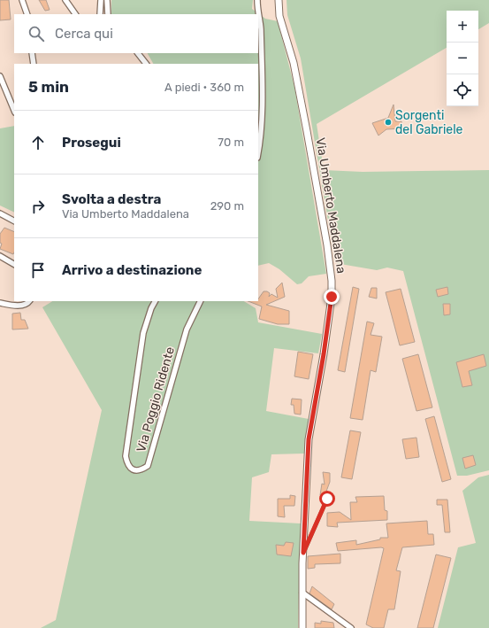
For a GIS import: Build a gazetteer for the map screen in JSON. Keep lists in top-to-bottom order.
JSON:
{
  "streets": {
    "street": ["Via Umberto Maddalena", "Via Poggio Ridente"]
  },
  "places": ["Sorgenti del Gabriele"],
  "page": {
    "map_buttons": ["+", "−"],
    "search": "Cerca qui",
    "heading": ["5 min", "A piedi · 360 m"],
    "list": [
      ["Prosegui", "70 m"],
      ["Svolta a destra", "Via Umberto Maddalena", "290 m"],
      "Arrivo a destinazione"
    ]
  }
}
